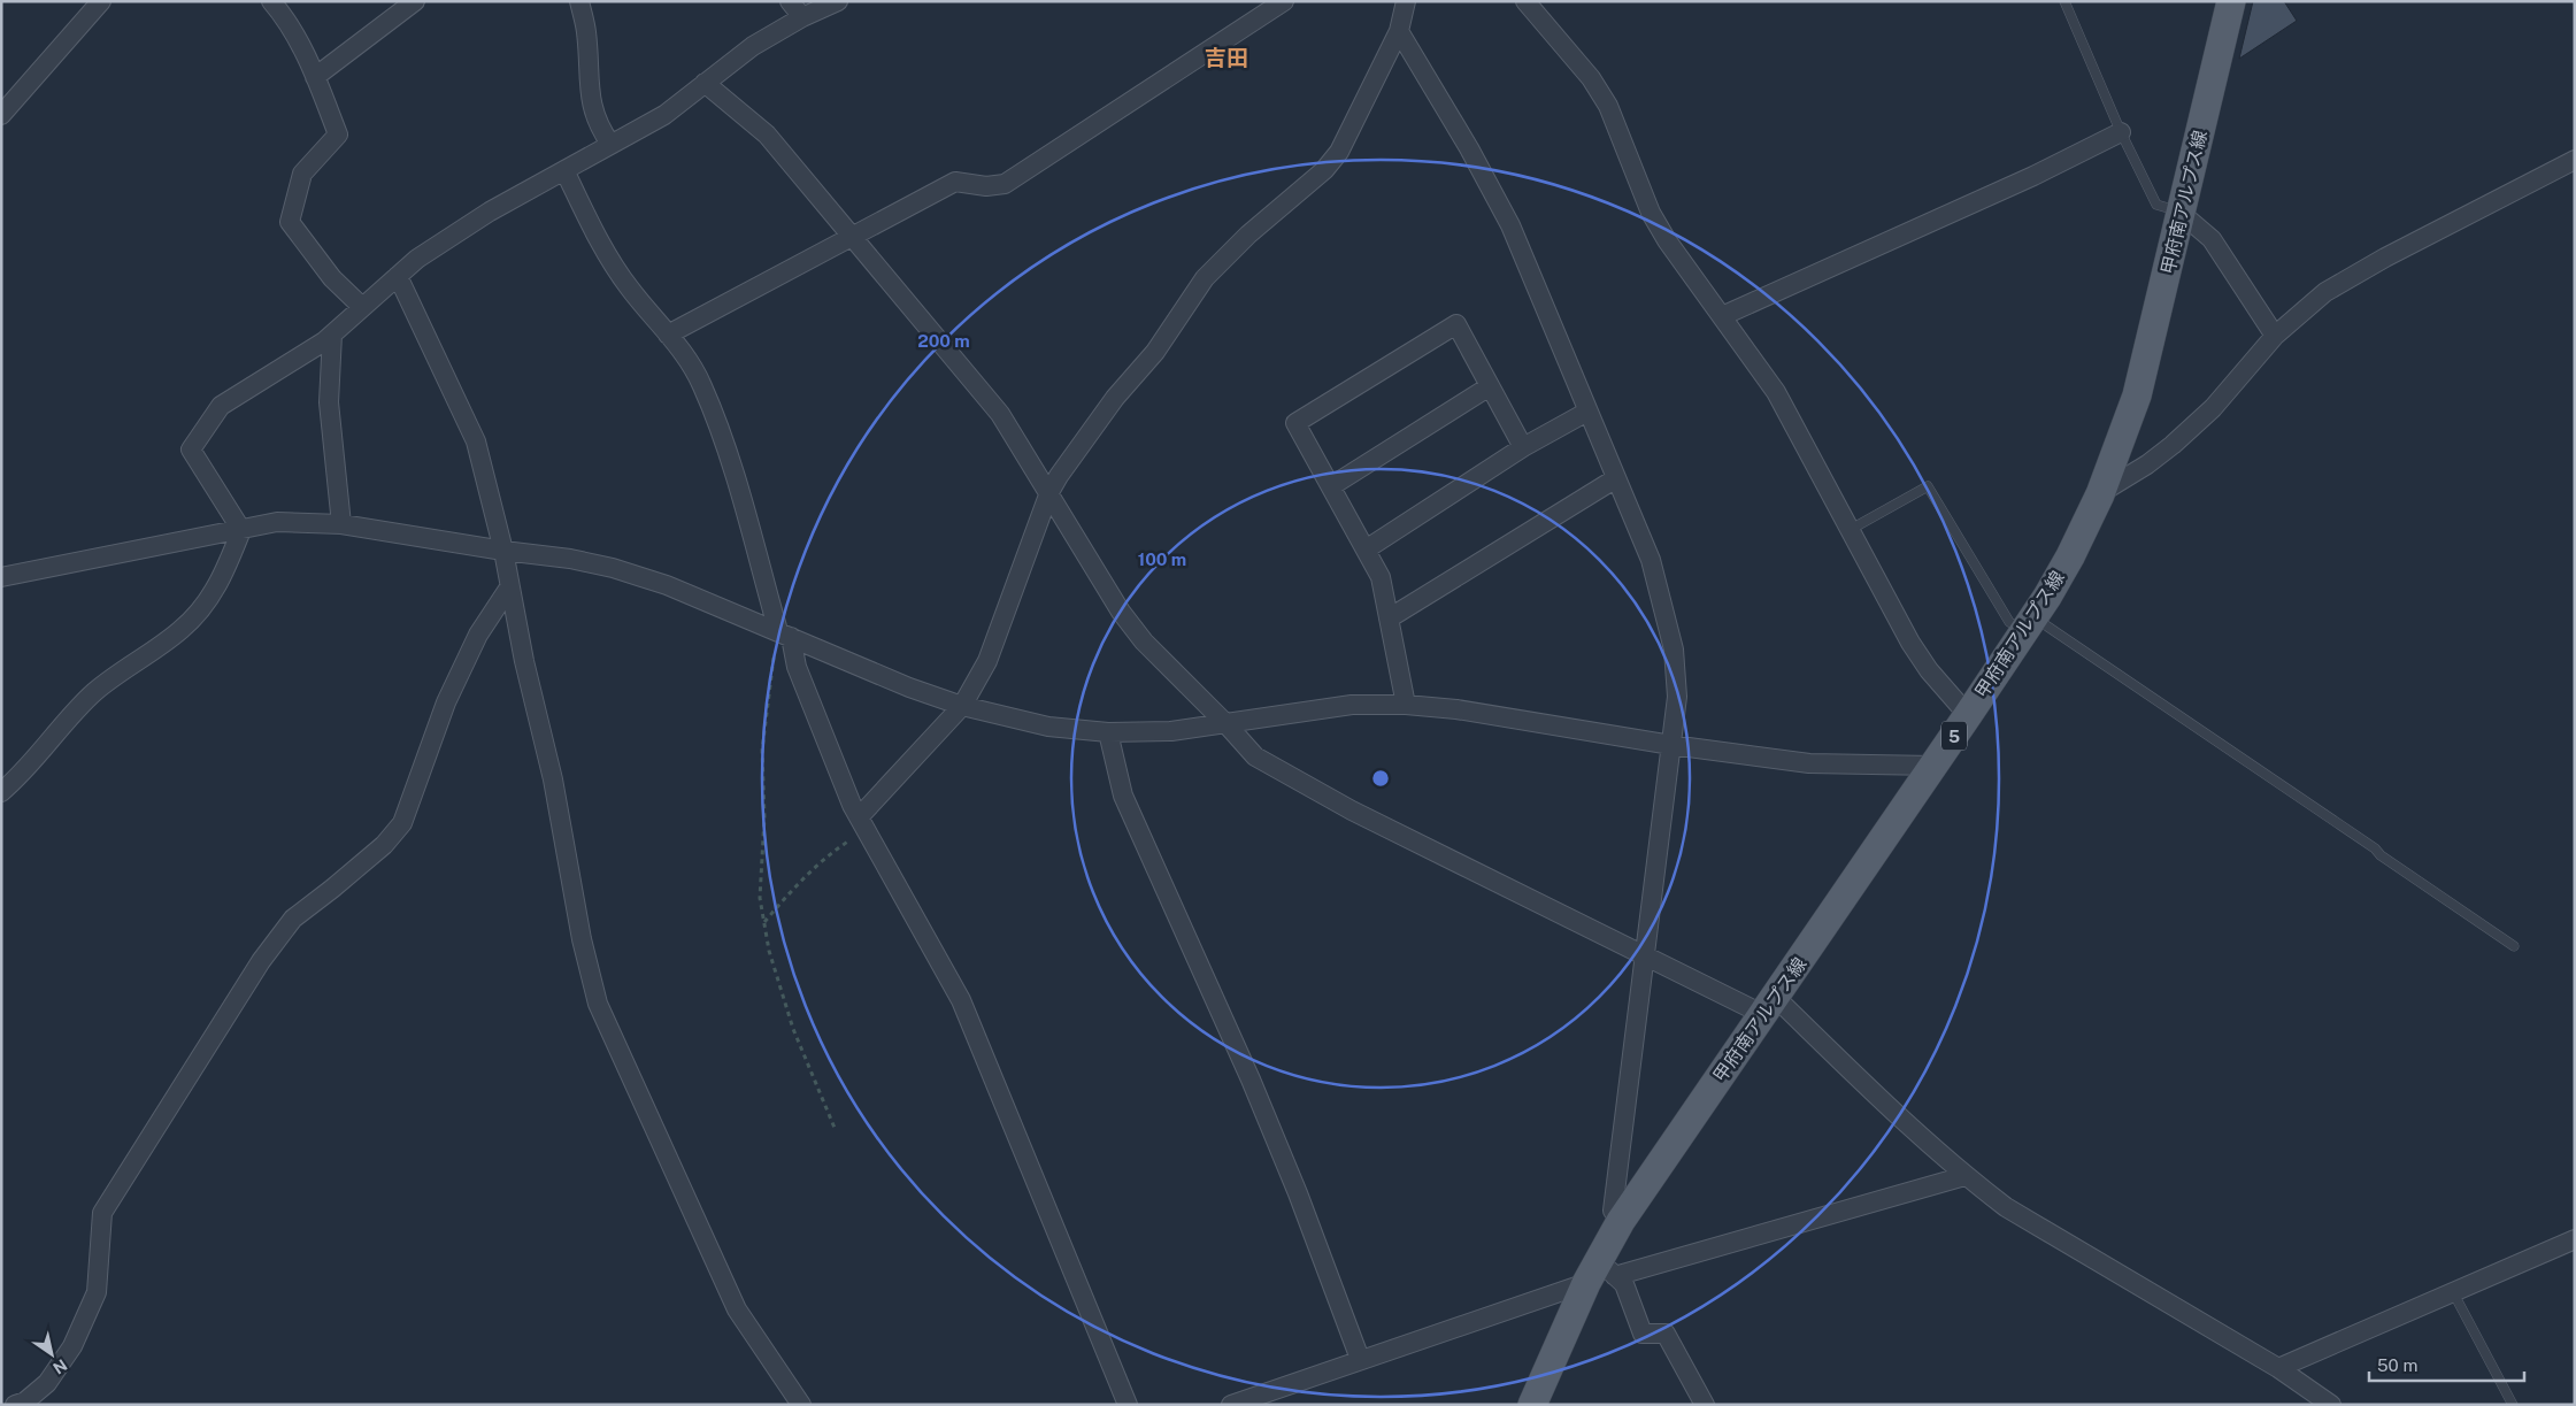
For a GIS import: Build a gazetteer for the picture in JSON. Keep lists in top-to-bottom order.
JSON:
{
  "streets": {
    "main road": ["甲府南アルプス線", "5"]
  },
  "districts": ["吉田"],
  "scale_bar": "50 m",
  "north": "bottom right",
  "rings": ["200 m", "100 m"]
}
